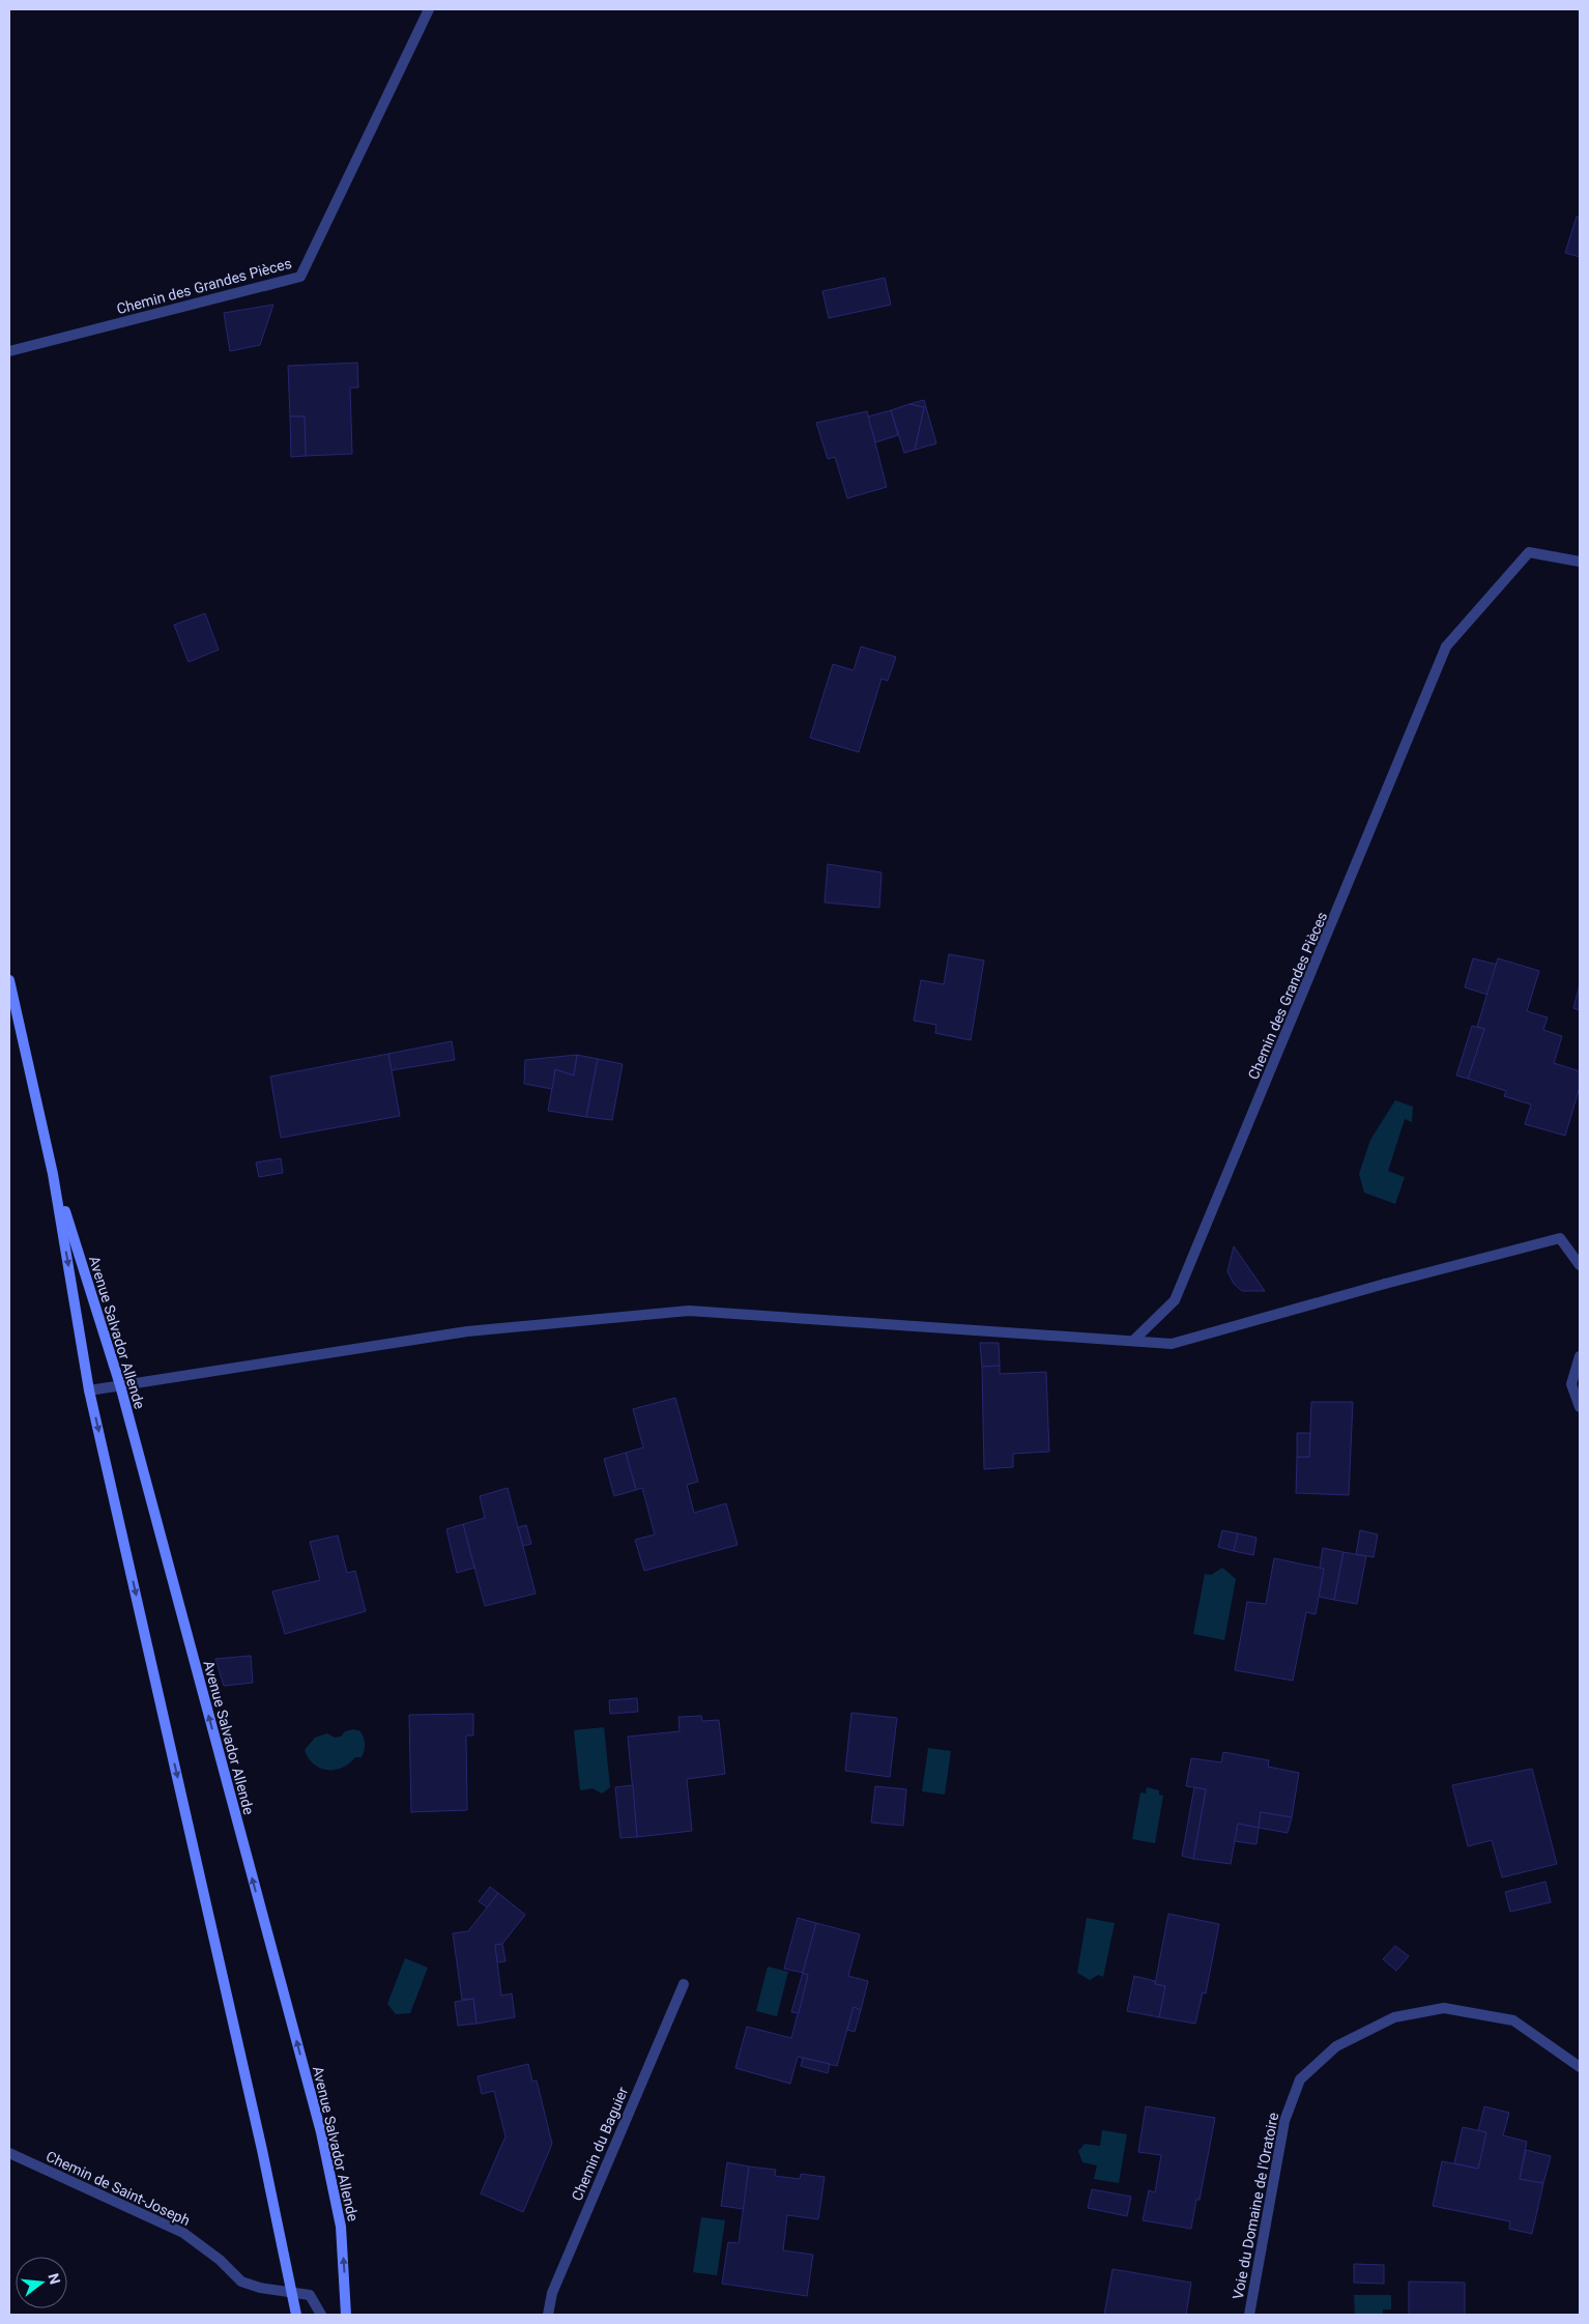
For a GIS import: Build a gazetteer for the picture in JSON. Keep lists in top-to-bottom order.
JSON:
{
  "streets": {
    "main road": ["Avenue Salvador Allende"],
    "street": [
      "Chemin des Grandes Pièces",
      "Chemin du Baguier",
      "Chemin de Saint-Joseph",
      "Voie du Domaine de l'Oratoire"
    ]
  },
  "crossings": [
    ["Avenue Salvador Allende", "Chemin de Saint-Joseph"]
  ],
  "north": "right"
}
